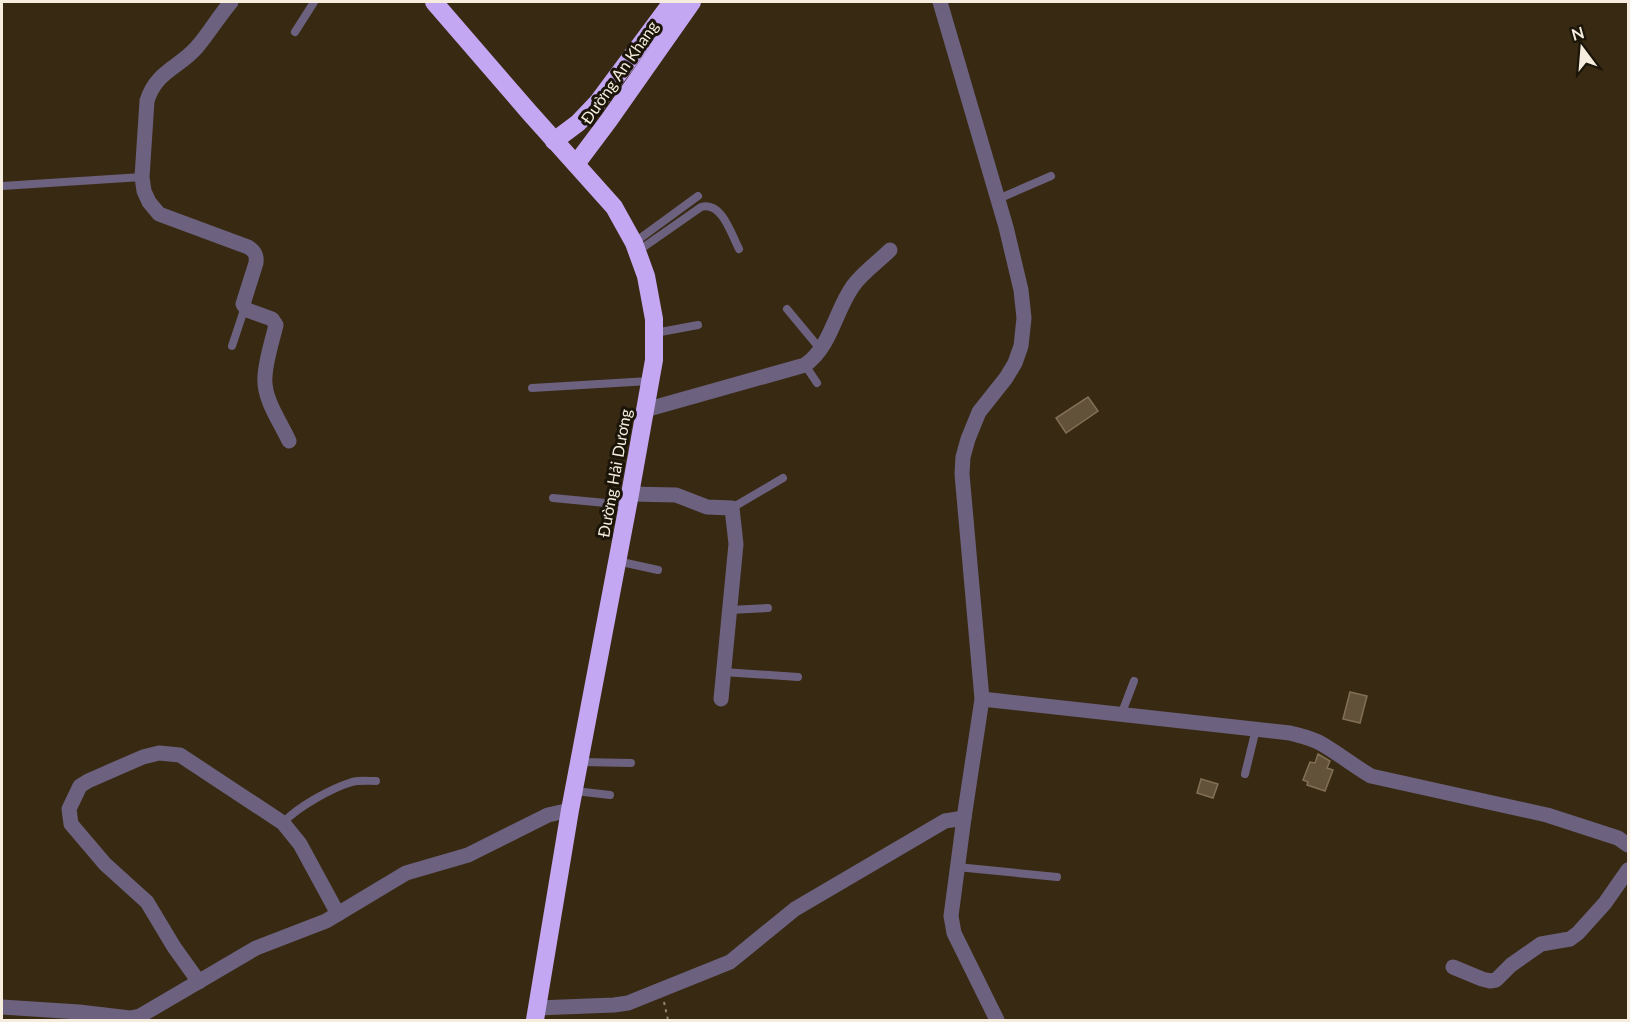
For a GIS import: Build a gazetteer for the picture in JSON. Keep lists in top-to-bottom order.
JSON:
{
  "streets": {
    "highway": ["Đường An Khang", "Đường Hải Dương"]
  },
  "crossings": [
    ["Đường An Khang", "Đường Hải Dương"]
  ],
  "north": "top"
}
